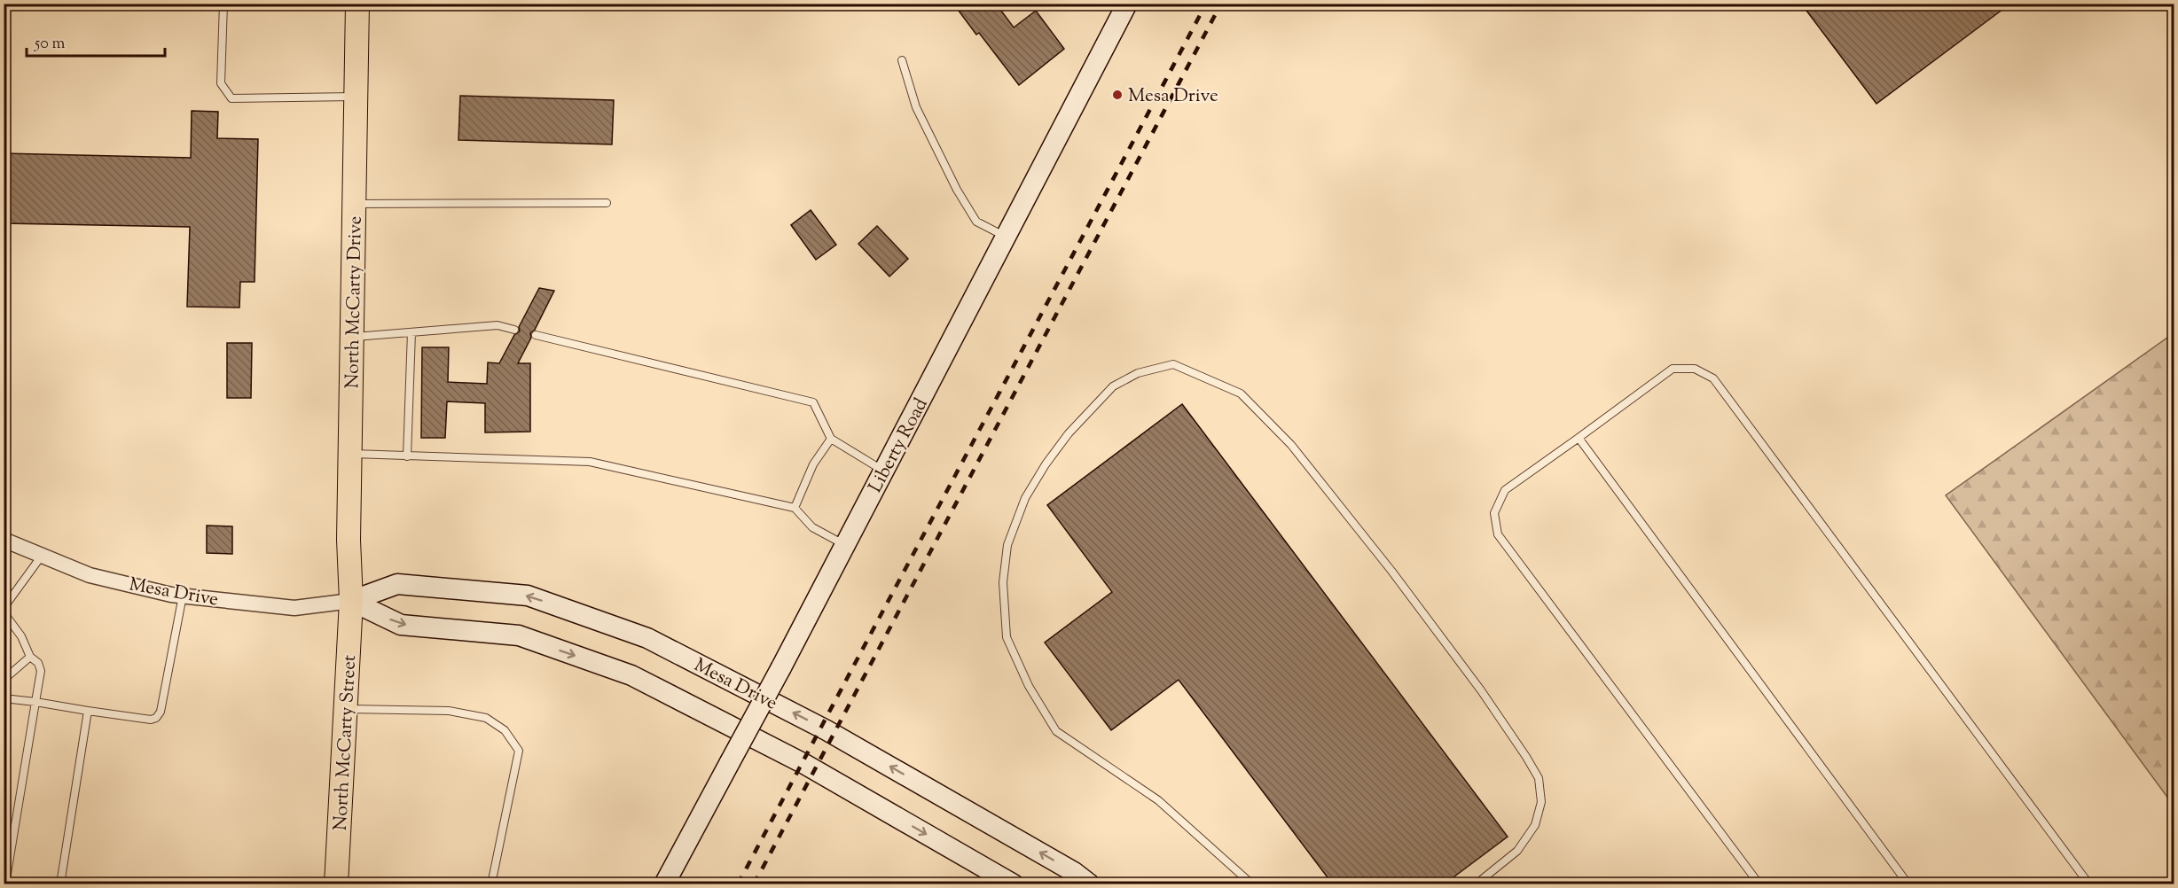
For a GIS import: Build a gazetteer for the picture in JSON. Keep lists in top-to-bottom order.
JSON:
{
  "streets": {
    "main road": [
      "North McCarty Drive",
      "Liberty Road",
      "Mesa Drive",
      "North McCarty Street"
    ]
  },
  "crossings": [
    ["North McCarty Drive", "Mesa Drive"],
    ["North McCarty Drive", "North McCarty Street"],
    ["Mesa Drive", "North McCarty Street"]
  ],
  "one_way": ["Mesa Drive"],
  "places": ["Mesa Drive"],
  "scale_bar": "50 m"
}
